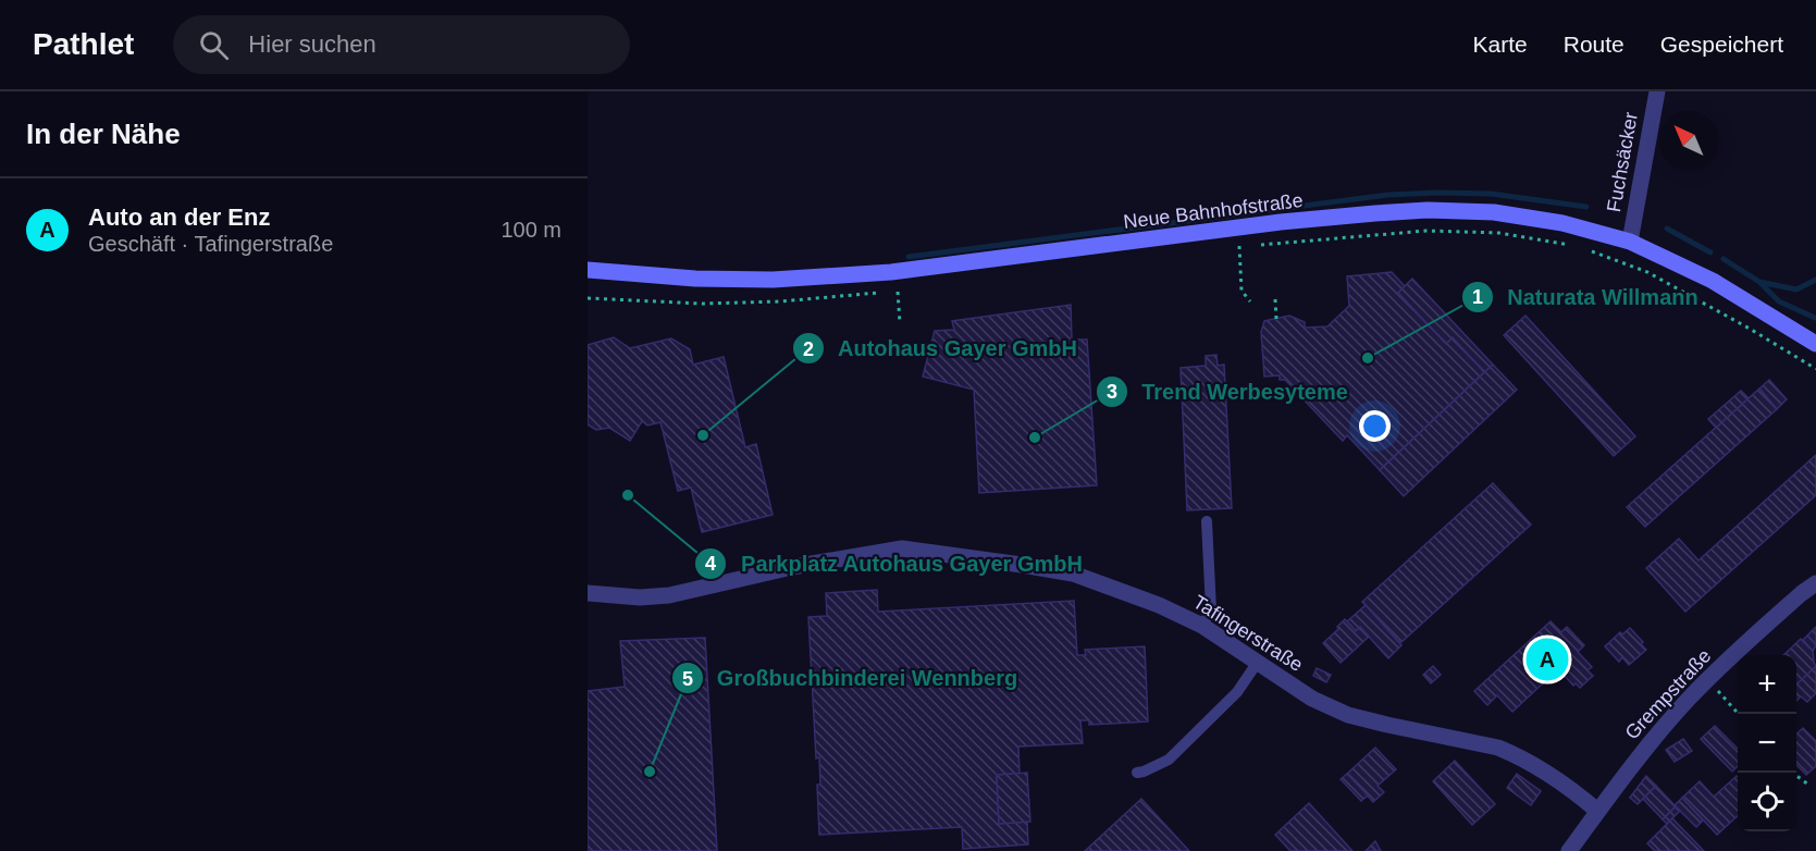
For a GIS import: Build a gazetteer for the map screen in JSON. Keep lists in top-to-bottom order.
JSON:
{
  "streets": {
    "main road": ["Neue Bahnhofstraße"],
    "street": ["Fuchsäcker", "Tafingerstraße", "Grempstraße"]
  },
  "crossings": [
    ["Fuchsäcker", "Neue Bahnhofstraße"],
    ["Tafingerstraße", "Grempstraße"]
  ],
  "places": [
    "Naturata Willmann",
    "Autohaus Gayer GmbH",
    "Trend Werbesyteme",
    "Parkplatz Autohaus Gayer GmbH",
    "Großbuchbinderei Wennberg"
  ],
  "north": "top left",
  "page": {
    "header": "Pathlet",
    "search": "Hier suchen",
    "nav": ["Karte", "Route", "Gespeichert"],
    "heading": "In der Nähe",
    "list": [
      {
        "mark": "A",
        "name": "Auto an der Enz",
        "note": "Geschäft · Tafingerstraße",
        "value": "100 m"
      }
    ],
    "pins": "A",
    "map_buttons": ["+", "−"]
  }
}
